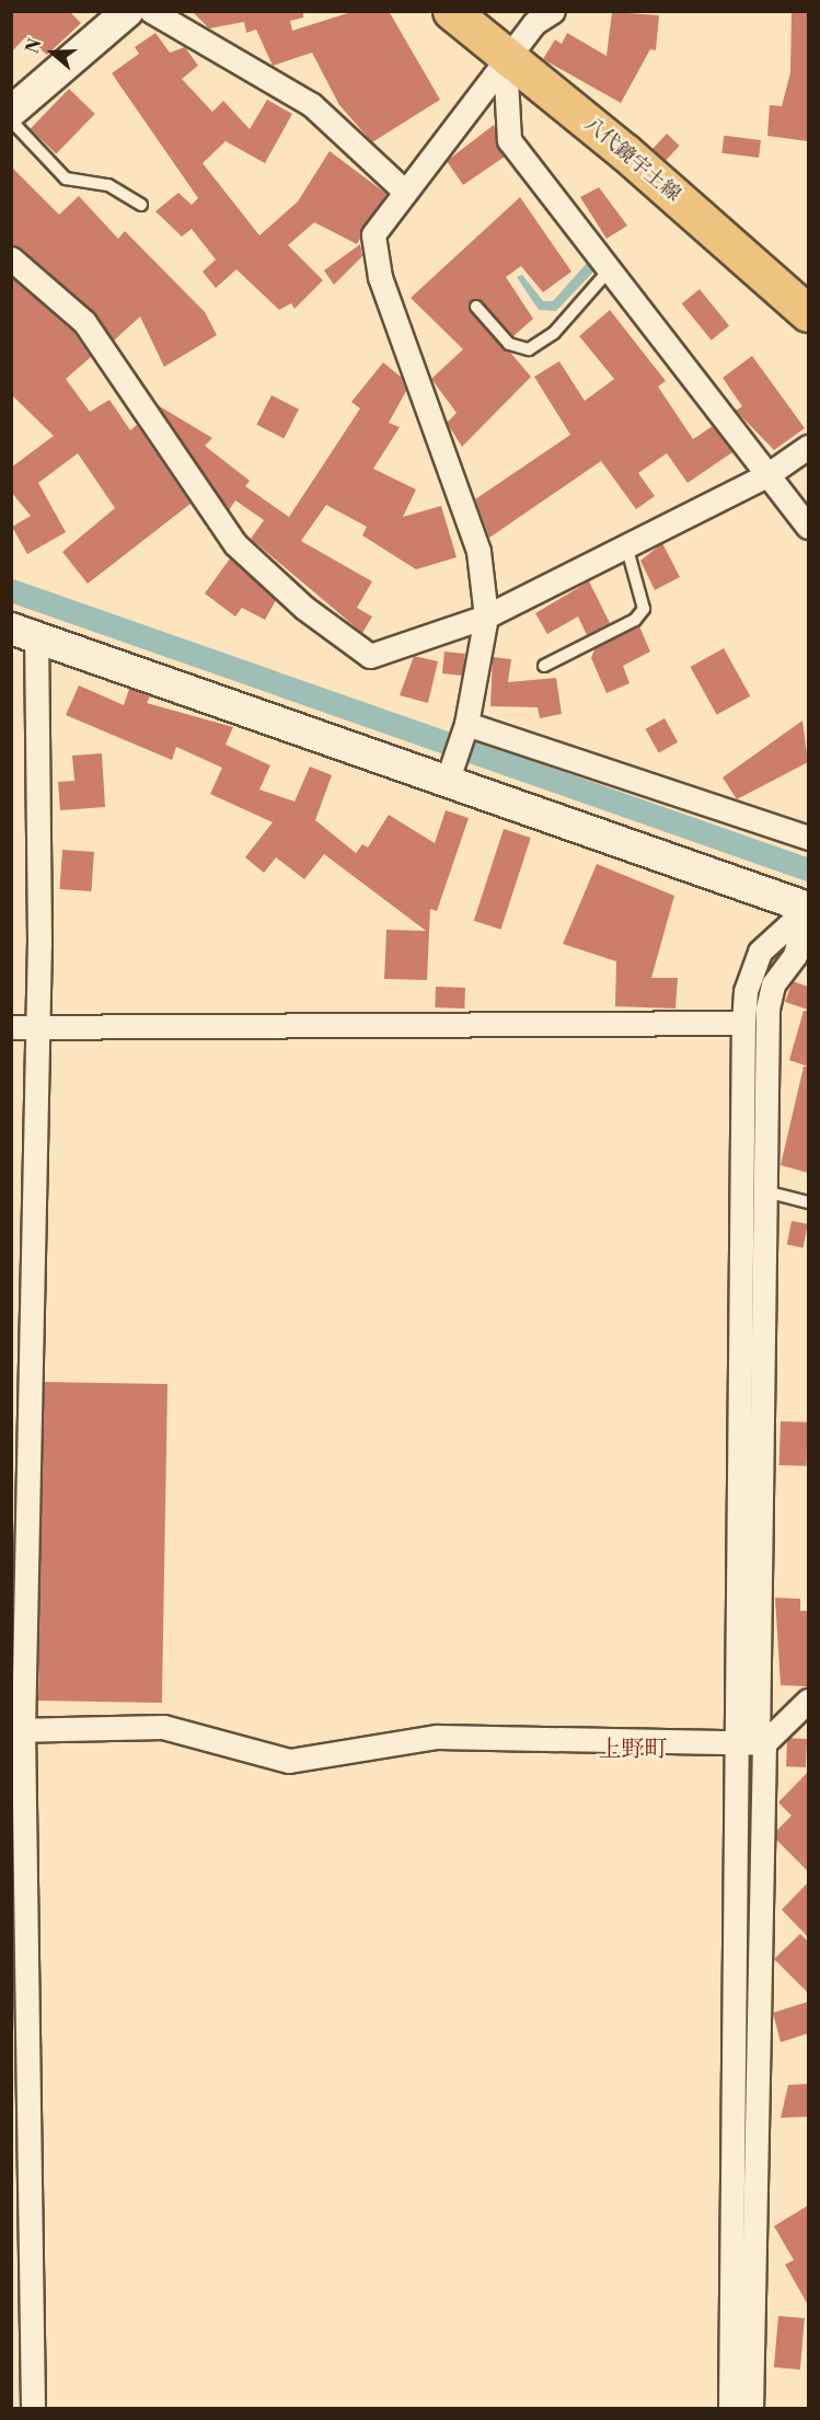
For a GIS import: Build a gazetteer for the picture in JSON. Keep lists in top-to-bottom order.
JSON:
{
  "streets": {
    "main road": ["八代鏡宇土線"]
  },
  "districts": ["上野町"],
  "north": "left"
}
